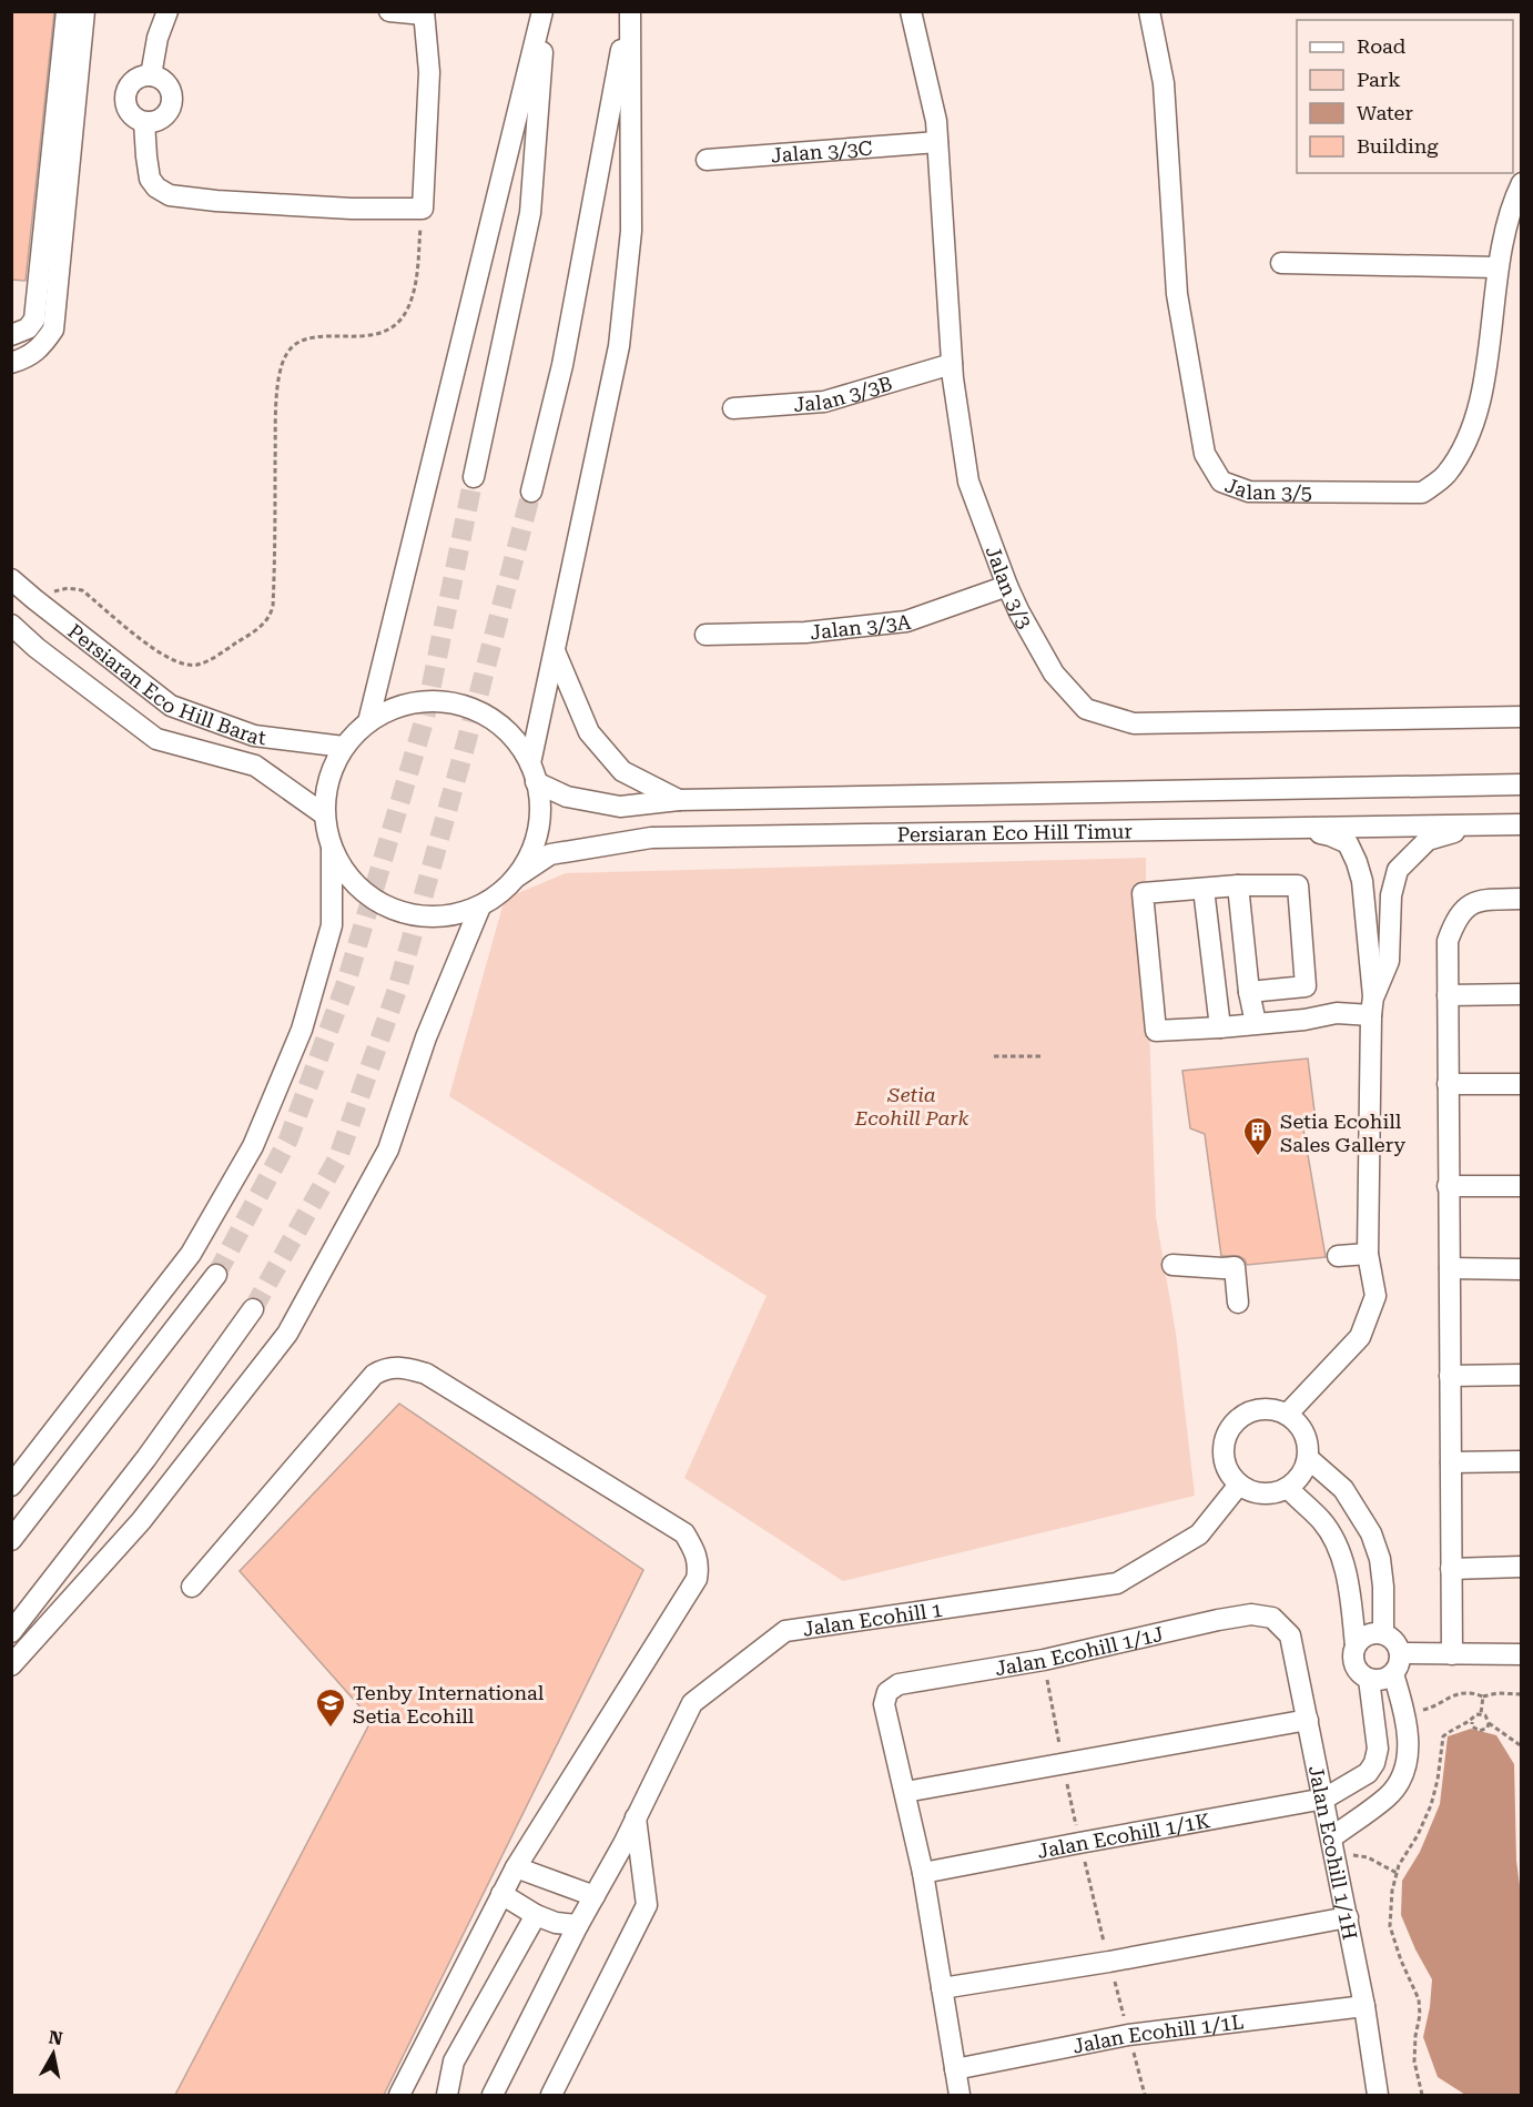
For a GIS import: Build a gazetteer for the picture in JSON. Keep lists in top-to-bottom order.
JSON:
{
  "streets": {
    "street": [
      "Jalan 3/3C",
      "Jalan 3/3B",
      "Jalan 3/5",
      "Jalan 3/3",
      "Jalan 3/3A",
      "Persiaran Eco Hill Barat",
      "Persiaran Eco Hill Timur",
      "Jalan Ecohill 1",
      "Jalan Ecohill 1/1J",
      "Jalan Ecohill 1/1K",
      "Jalan Ecohill 1/1H",
      "Jalan Ecohill 1/1L"
    ]
  },
  "crossings": [
    ["Jalan 3/3C", "Jalan 3/3"],
    ["Jalan 3/3B", "Jalan 3/3"],
    ["Jalan 3/3", "Jalan 3/3A"],
    ["Persiaran Eco Hill Barat", "Persiaran Eco Hill Timur"],
    ["Jalan Ecohill 1/1J", "Jalan Ecohill 1/1H"],
    ["Jalan Ecohill 1/1K", "Jalan Ecohill 1/1H"],
    ["Jalan Ecohill 1/1H", "Jalan Ecohill 1/1L"]
  ],
  "parks": ["Setia Ecohill Park"],
  "places": {
    "building": ["Setia Ecohill Sales Gallery"],
    "school or university": ["Tenby International Setia Ecohill"]
  },
  "legend": [
    "Road",
    "Park",
    "Water",
    "Building"
  ],
  "north": "top"
}
